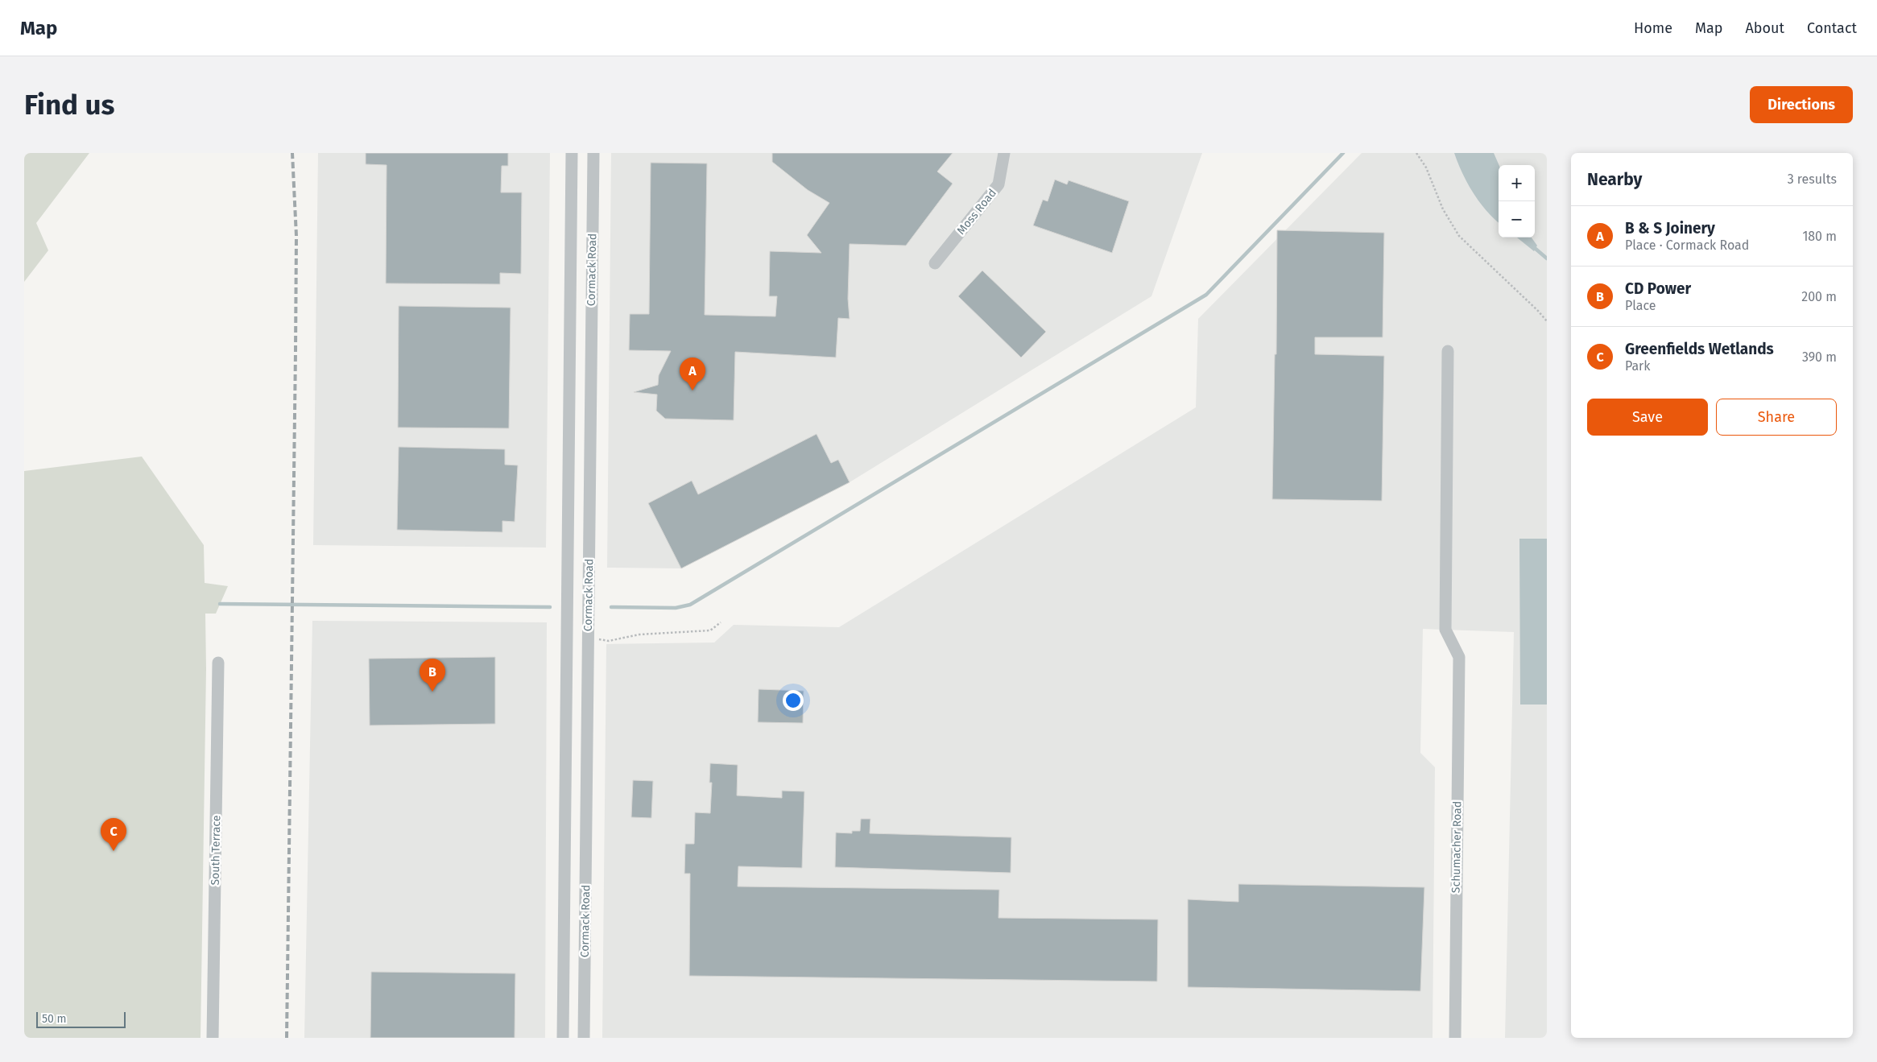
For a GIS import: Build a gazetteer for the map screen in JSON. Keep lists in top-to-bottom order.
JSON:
{
  "streets": {
    "street": [
      "Moss Road",
      "Cormack Road",
      "Schumacher Road",
      "South Terrace"
    ]
  },
  "scale_bar": "50 m",
  "page": {
    "header": "Map",
    "nav": [
      "Home",
      "Map",
      "About",
      "Contact"
    ],
    "buttons": [
      "Directions",
      ["Save", "Share"]
    ],
    "title": "Find us",
    "heading": ["Nearby", "3 results"],
    "map_buttons": ["+", "−"],
    "list": [
      {
        "mark": "A",
        "name": "B & S Joinery",
        "note": "Place · Cormack Road",
        "value": "180 m"
      },
      {
        "mark": "B",
        "name": "CD Power",
        "note": "Place",
        "value": "200 m"
      },
      {
        "mark": "C",
        "name": "Greenfields Wetlands",
        "note": "Park",
        "value": "390 m"
      }
    ],
    "pins": ["A", "B", "C"],
    "scale": "50 m"
  }
}
